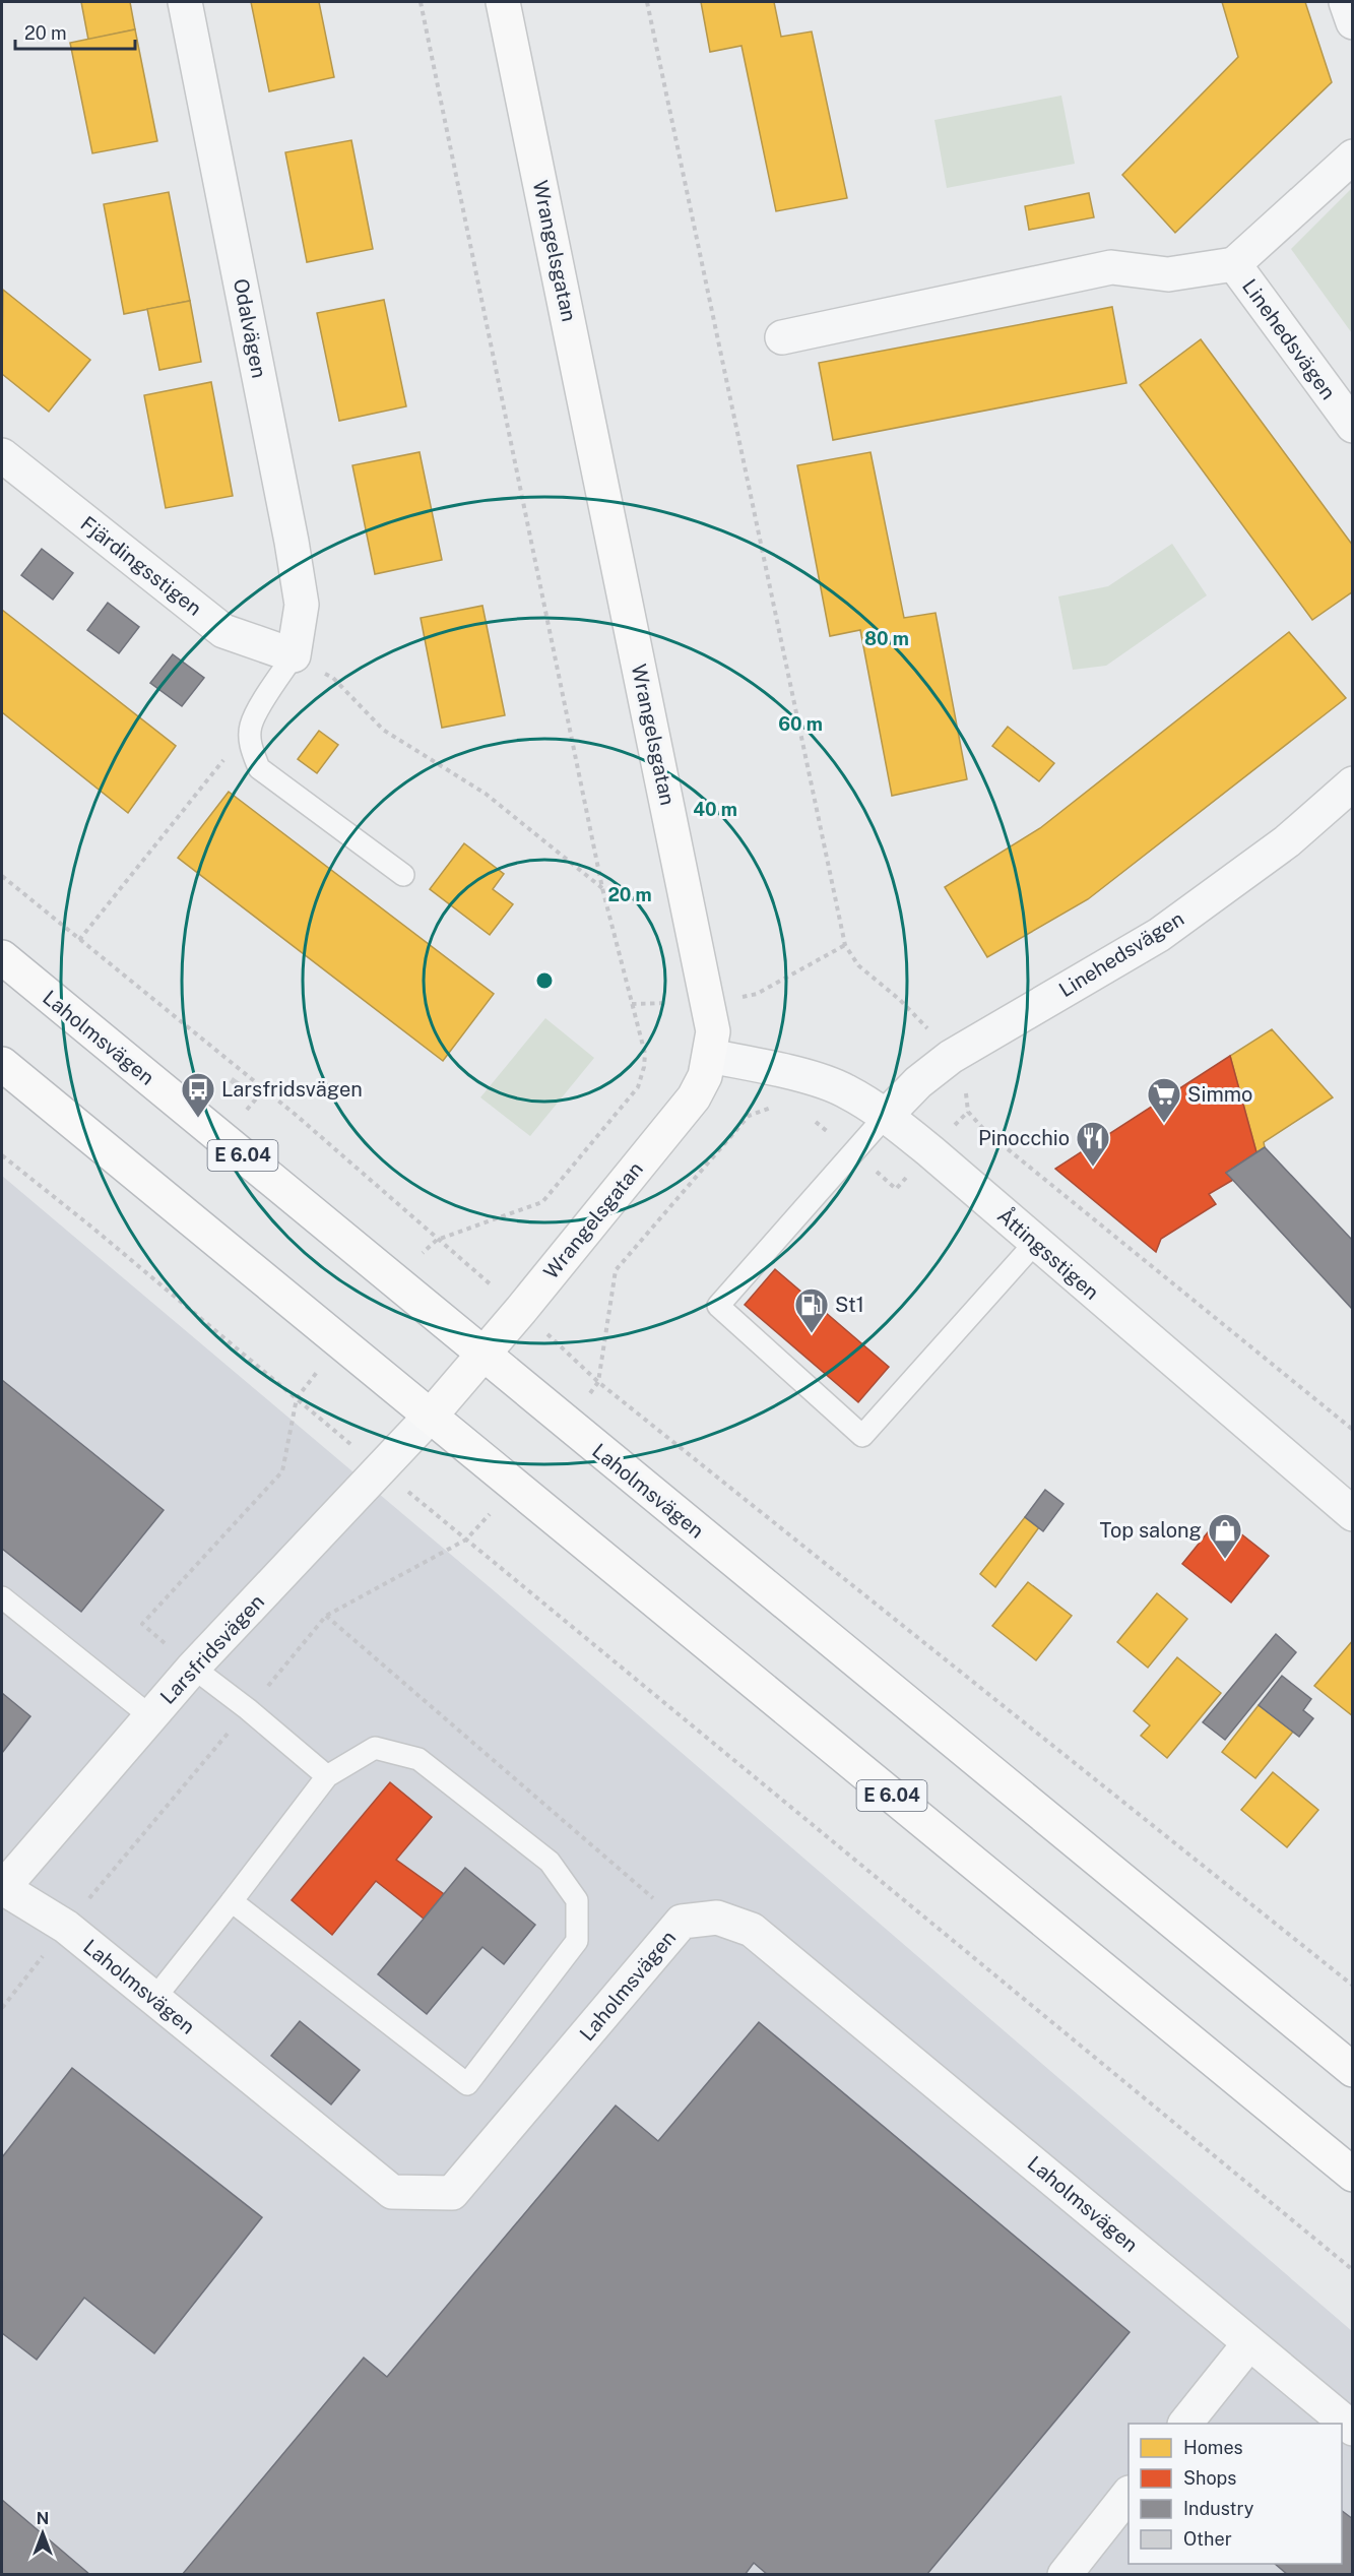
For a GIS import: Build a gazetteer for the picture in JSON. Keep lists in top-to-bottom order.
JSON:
{
  "streets": {
    "main road": ["Wrangelsgatan", "Laholmsvägen", "E 6.04"],
    "street": [
      "Odalvägen",
      "Linehedsvägen",
      "Fjärdingsstigen",
      "Åttingsstigen",
      "Larsfridsvägen"
    ]
  },
  "crossings": [
    ["Wrangelsgatan", "Laholmsvägen"],
    ["Wrangelsgatan", "E 6.04"],
    ["Wrangelsgatan", "Åttingsstigen"],
    ["Wrangelsgatan", "Larsfridsvägen"],
    ["Odalvägen", "Fjärdingsstigen"],
    ["Linehedsvägen", "Åttingsstigen"],
    ["Laholmsvägen", "Larsfridsvägen"],
    ["E 6.04", "Larsfridsvägen"]
  ],
  "places": {
    "bus stop": ["Larsfridsvägen"],
    "supermarket": ["Simmo"],
    "restaurant": ["Pinocchio"],
    "fuel station": ["St1"],
    "shop": ["Top salong"]
  },
  "legend": [
    "Homes",
    "Shops",
    "Industry",
    "Other"
  ],
  "scale_bar": "20 m",
  "north": "top",
  "rings": [
    "80 m",
    "60 m",
    "40 m",
    "20 m"
  ]
}
